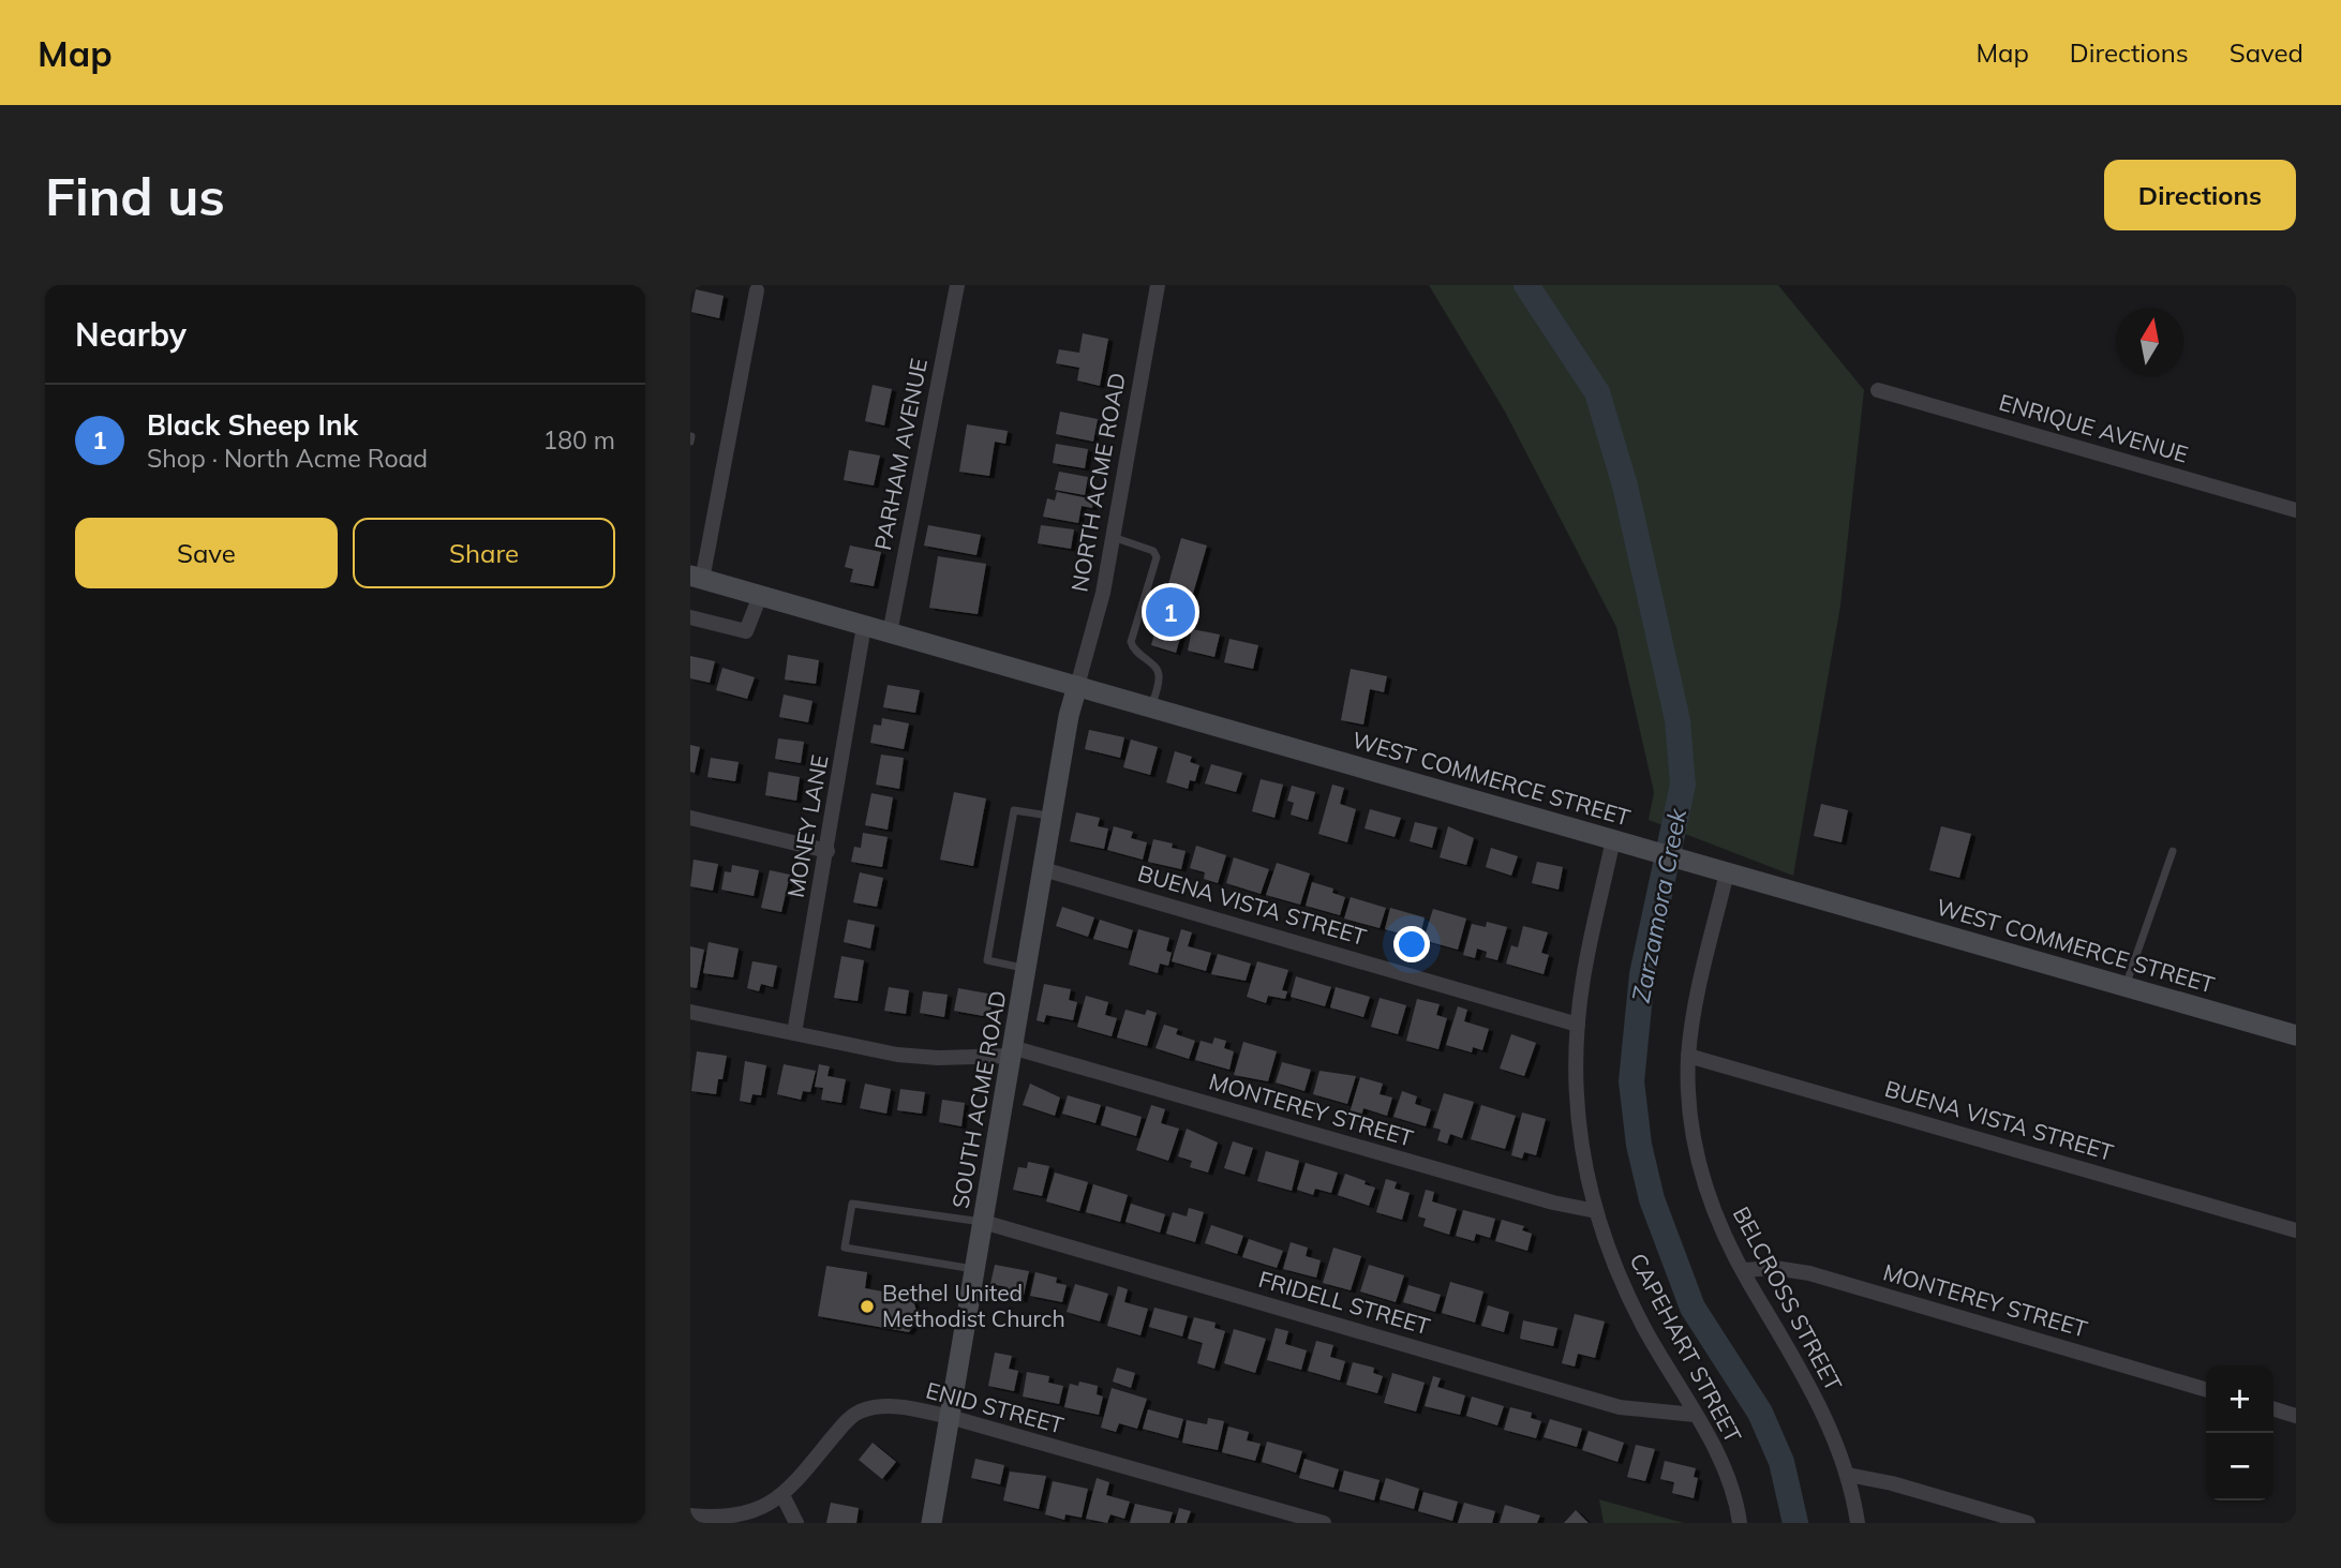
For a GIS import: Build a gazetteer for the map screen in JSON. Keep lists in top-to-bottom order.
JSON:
{
  "streets": {
    "main road": ["WEST COMMERCE STREET", "SOUTH ACME ROAD"],
    "street": [
      "ENRIQUE AVENUE",
      "PARHAM AVENUE",
      "NORTH ACME ROAD",
      "MONEY LANE",
      "BUENA VISTA STREET",
      "MONTEREY STREET",
      "BELCROSS STREET",
      "FRIDELL STREET",
      "CAPEHART STREET",
      "ENID STREET"
    ]
  },
  "crossings": [
    ["PARHAM AVENUE", "WEST COMMERCE STREET"],
    ["NORTH ACME ROAD", "WEST COMMERCE STREET"],
    ["NORTH ACME ROAD", "SOUTH ACME ROAD"],
    ["WEST COMMERCE STREET", "MONEY LANE"],
    ["WEST COMMERCE STREET", "SOUTH ACME ROAD"],
    ["WEST COMMERCE STREET", "BELCROSS STREET"],
    ["WEST COMMERCE STREET", "CAPEHART STREET"],
    ["MONEY LANE", "MONTEREY STREET"],
    ["BUENA VISTA STREET", "SOUTH ACME ROAD"],
    ["BUENA VISTA STREET", "BELCROSS STREET"],
    ["BUENA VISTA STREET", "CAPEHART STREET"],
    ["SOUTH ACME ROAD", "MONTEREY STREET"],
    ["SOUTH ACME ROAD", "FRIDELL STREET"],
    ["SOUTH ACME ROAD", "ENID STREET"],
    ["MONTEREY STREET", "BELCROSS STREET"],
    ["MONTEREY STREET", "CAPEHART STREET"],
    ["FRIDELL STREET", "CAPEHART STREET"]
  ],
  "water": ["Zarzamora Creek"],
  "places": ["Bethel United Methodist Church"],
  "north": "top",
  "page": {
    "header": "Map",
    "nav": ["Map", "Directions", "Saved"],
    "buttons": [
      "Directions",
      ["Save", "Share"]
    ],
    "title": "Find us",
    "heading": "Nearby",
    "list": [
      {
        "mark": "1",
        "name": "Black Sheep Ink",
        "note": "Shop · North Acme Road",
        "value": "180 m"
      }
    ],
    "pins": "1",
    "map_buttons": ["+", "−"]
  }
}
